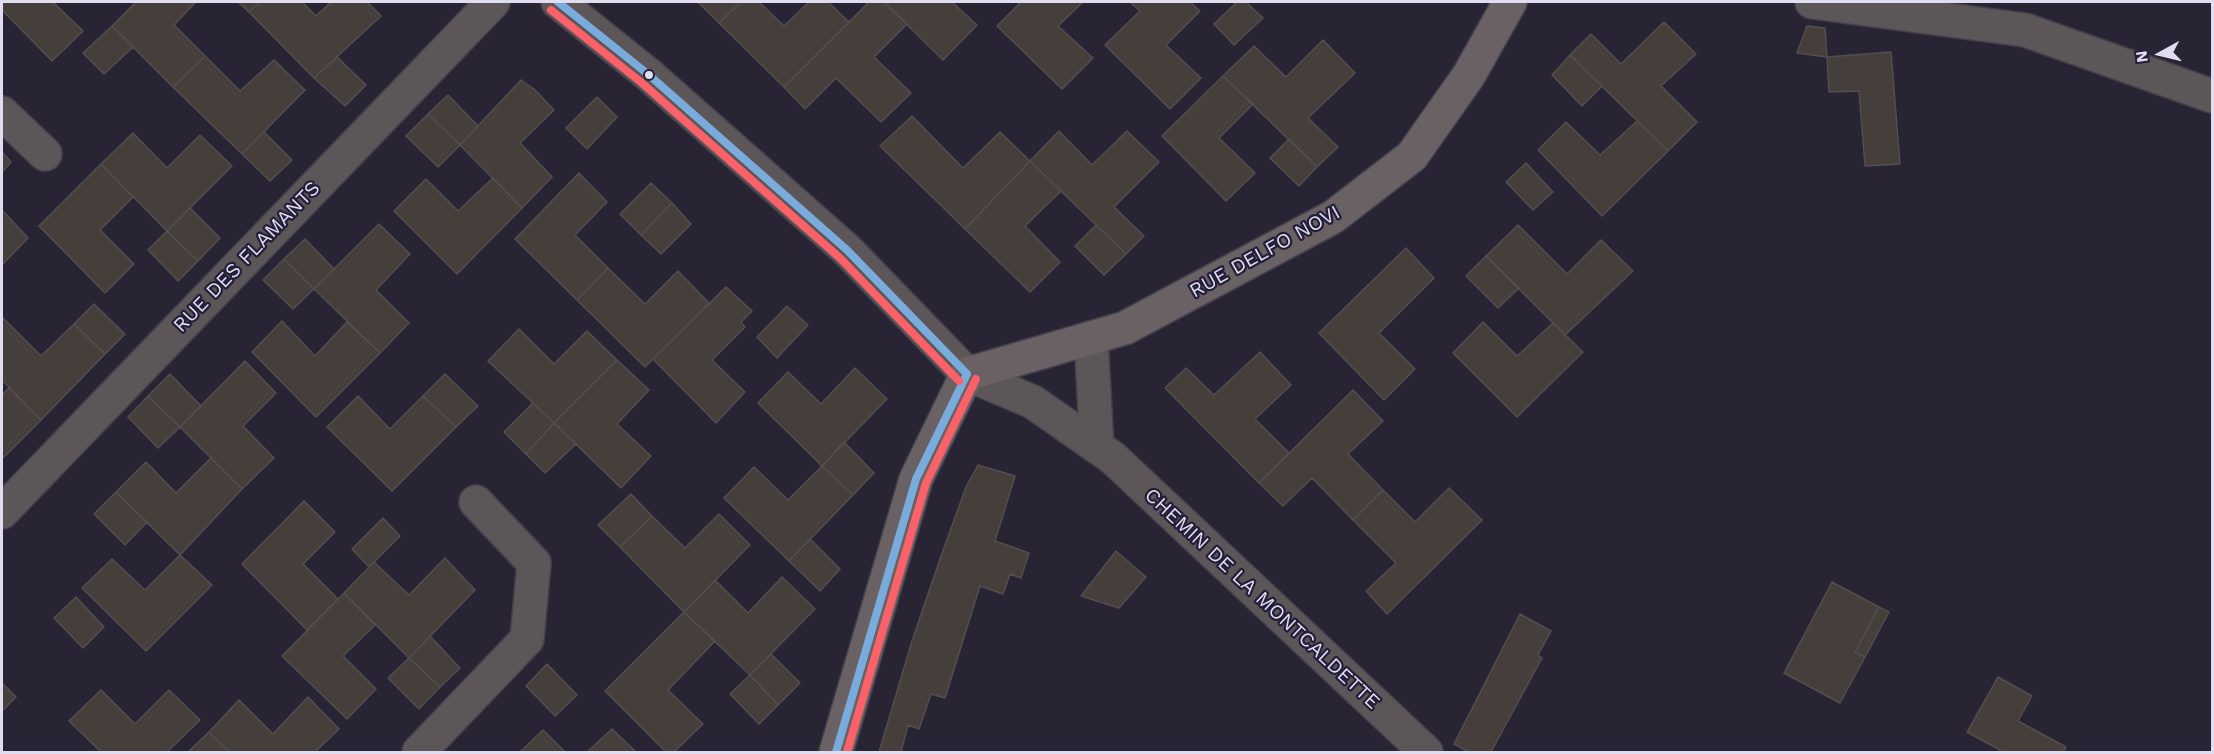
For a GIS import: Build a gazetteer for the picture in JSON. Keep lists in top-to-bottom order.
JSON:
{
  "streets": {
    "street": ["RUE DELFO NOVI", "RUE DES FLAMANTS", "CHEMIN DE LA MONTCALDETTE"]
  },
  "crossings": [
    ["RUE DELFO NOVI", "CHEMIN DE LA MONTCALDETTE"]
  ],
  "north": "left"
}
